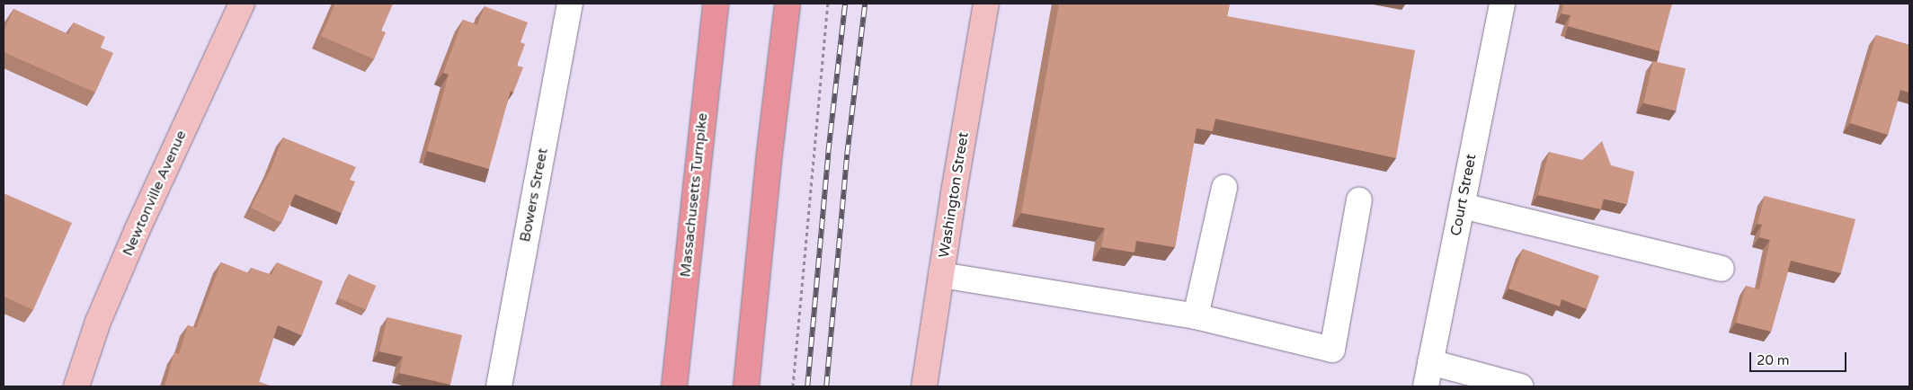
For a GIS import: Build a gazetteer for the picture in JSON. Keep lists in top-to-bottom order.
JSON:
{
  "streets": {
    "highway": ["Massachusetts Turnpike"],
    "main road": ["Newtonville Avenue", "Washington Street"],
    "street": ["Bowers Street", "Court Street"]
  },
  "scale_bar": "20 m"
}
